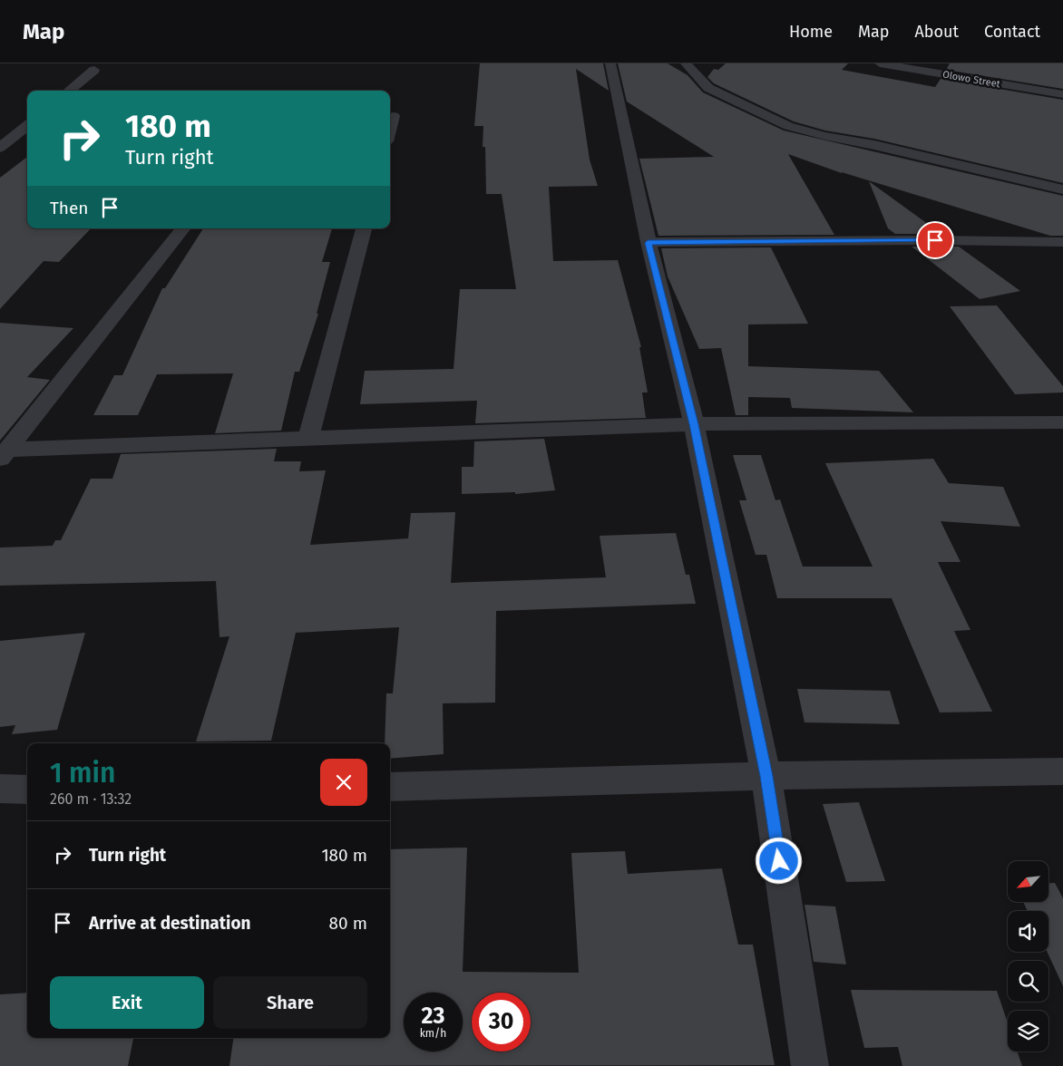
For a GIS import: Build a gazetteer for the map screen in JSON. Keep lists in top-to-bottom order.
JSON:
{
  "streets": {
    "street": ["Olowo Street"]
  },
  "north": "bottom left",
  "page": {
    "header": "Map",
    "nav": [
      "Home",
      "Map",
      "About",
      "Contact"
    ],
    "turn": ["180 m", "Turn right"],
    "then": "Then",
    "heading": ["1 min", "260 m · 13:32"],
    "list": [
      {
        "name": "Turn right",
        "value": "180 m"
      },
      {
        "name": "Arrive at destination",
        "value": "80 m"
      }
    ],
    "buttons": ["Exit", "Share"],
    "speed": "23 km/h",
    "limit": "30"
  }
}
